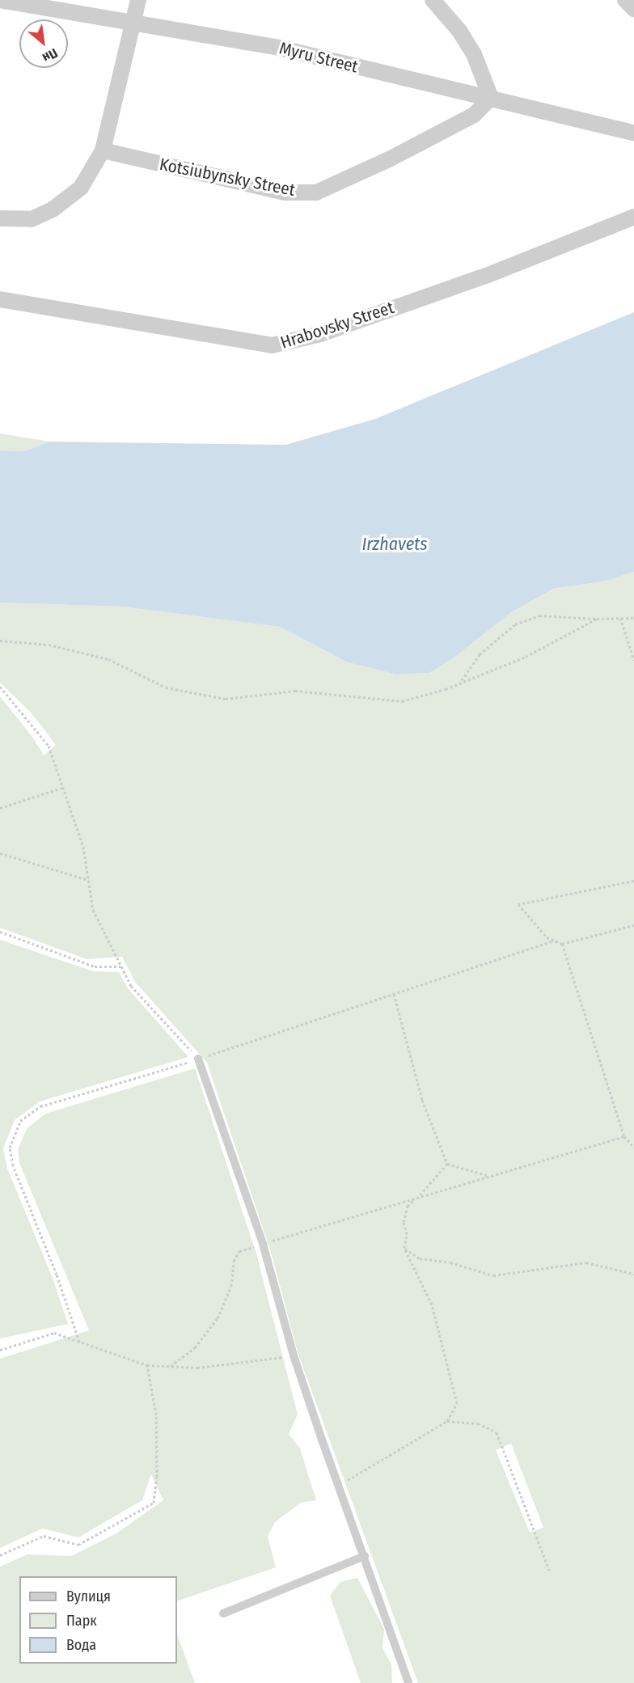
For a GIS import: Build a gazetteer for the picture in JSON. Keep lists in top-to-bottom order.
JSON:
{
  "streets": {
    "street": ["Myru Street", "Kotsiubynsky Street", "Hrabovsky Street"]
  },
  "crossings": [
    ["Myru Street", "Kotsiubynsky Street"]
  ],
  "water": ["Irzhavets"],
  "legend": ["Вулиця", "Парк", "Вода"],
  "north": "bottom right"
}
